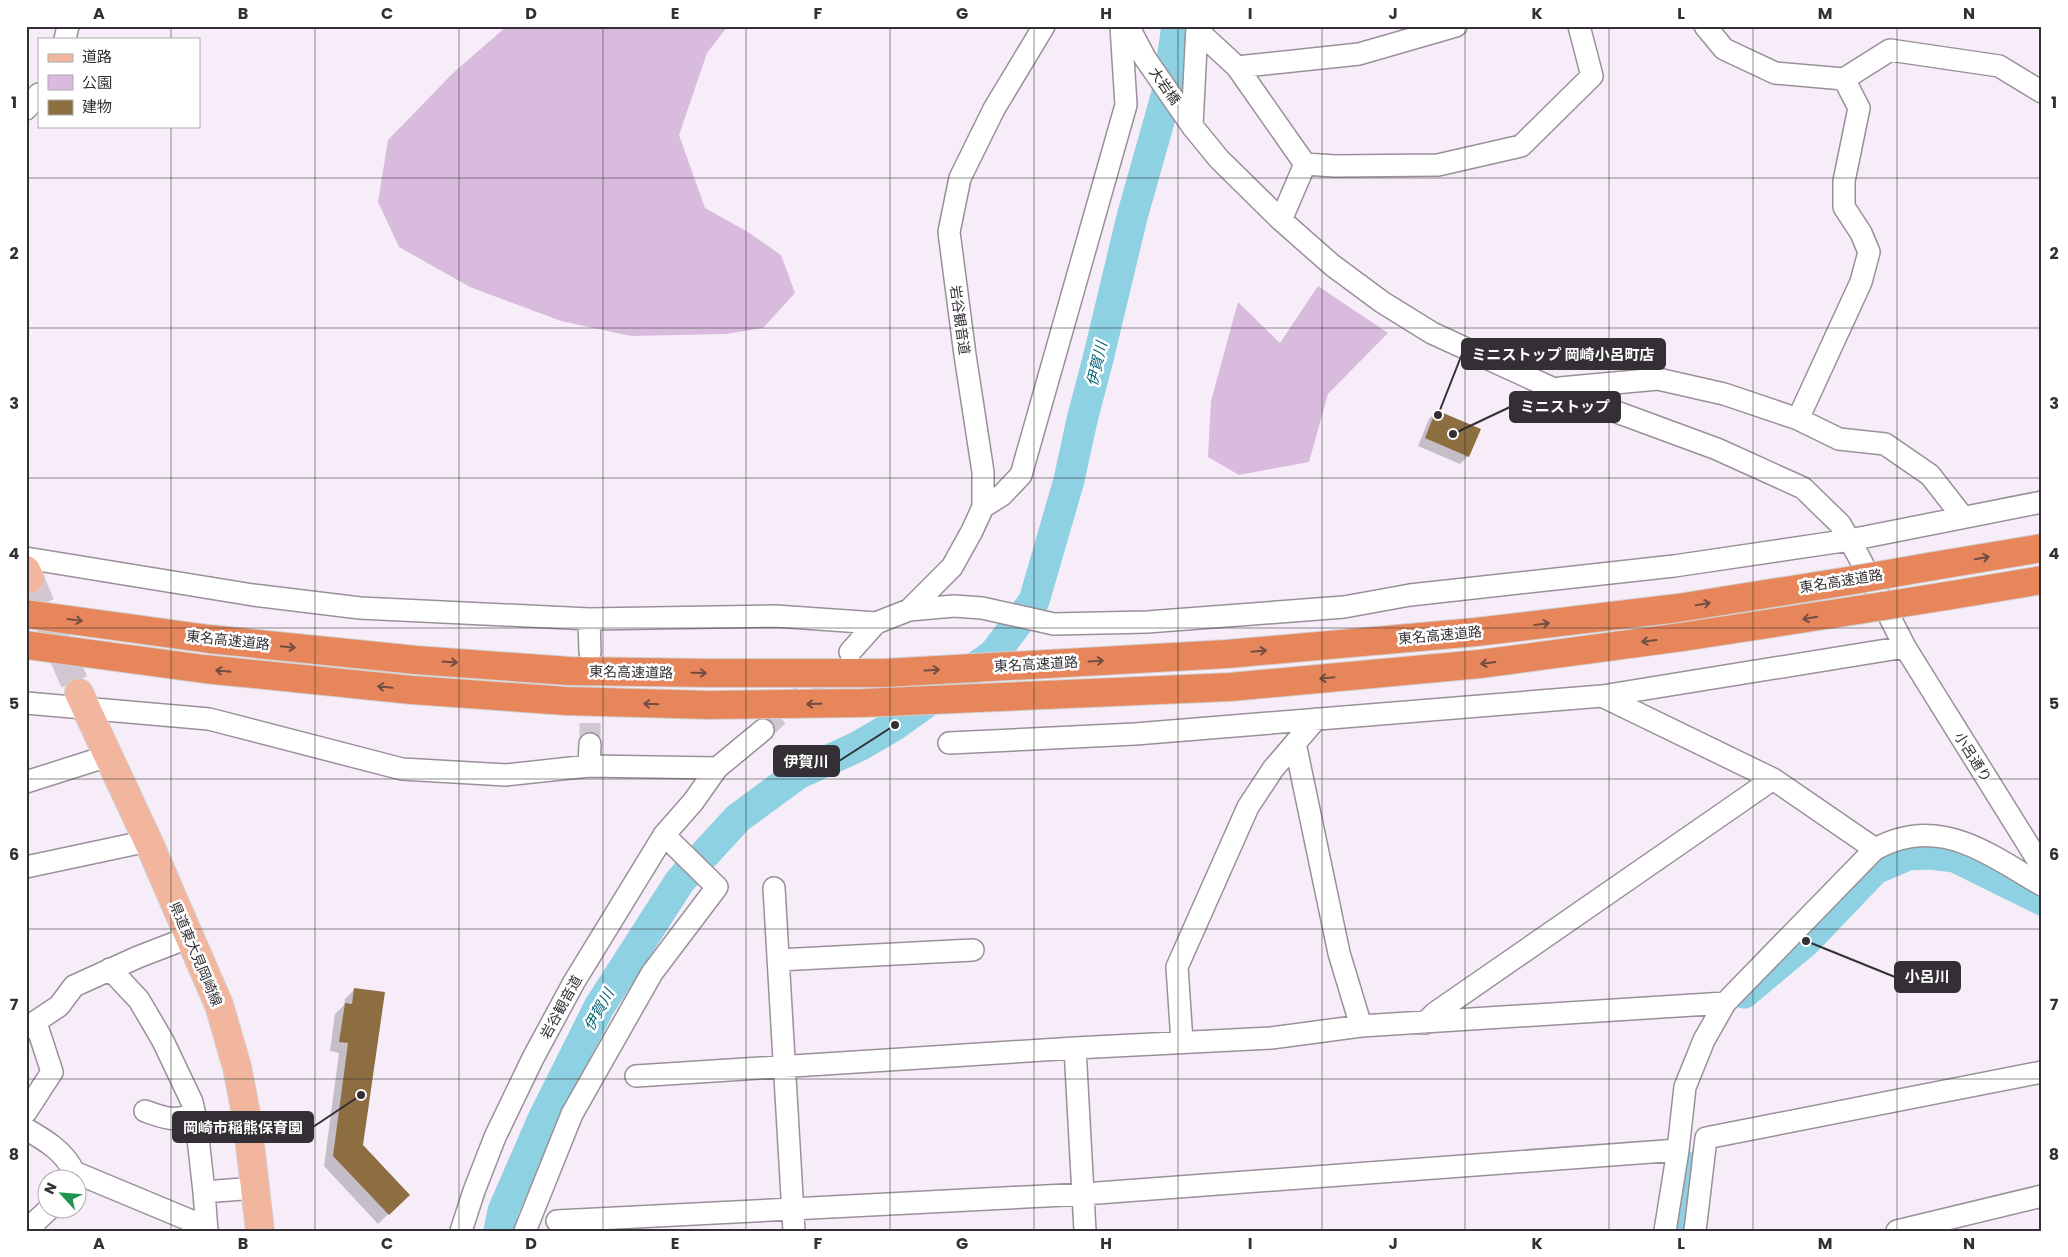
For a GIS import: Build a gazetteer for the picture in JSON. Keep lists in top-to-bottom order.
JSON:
{
  "streets": {
    "highway": ["東名高速道路"],
    "main road": ["県道東大見岡崎線"],
    "street": ["大岩橋", "岩谷観音道", "小呂通り"]
  },
  "crossings": [
    ["大岩橋", "小呂通り"]
  ],
  "water": ["伊賀川"],
  "places": [
    "ミニストップ 岡崎小呂町店",
    "ミニストップ",
    "伊賀川",
    "小呂川",
    "岡崎市稲熊保育園"
  ],
  "legend": ["道路", "公園", "建物"],
  "north": "top left",
  "grid": {
    "columns": [
      "A",
      "B",
      "C",
      "D",
      "E",
      "F",
      "G",
      "H",
      "I",
      "J",
      "K",
      "L",
      "M",
      "N"
    ],
    "rows": [
      "1",
      "2",
      "3",
      "4",
      "5",
      "6",
      "7",
      "8"
    ]
  }
}
